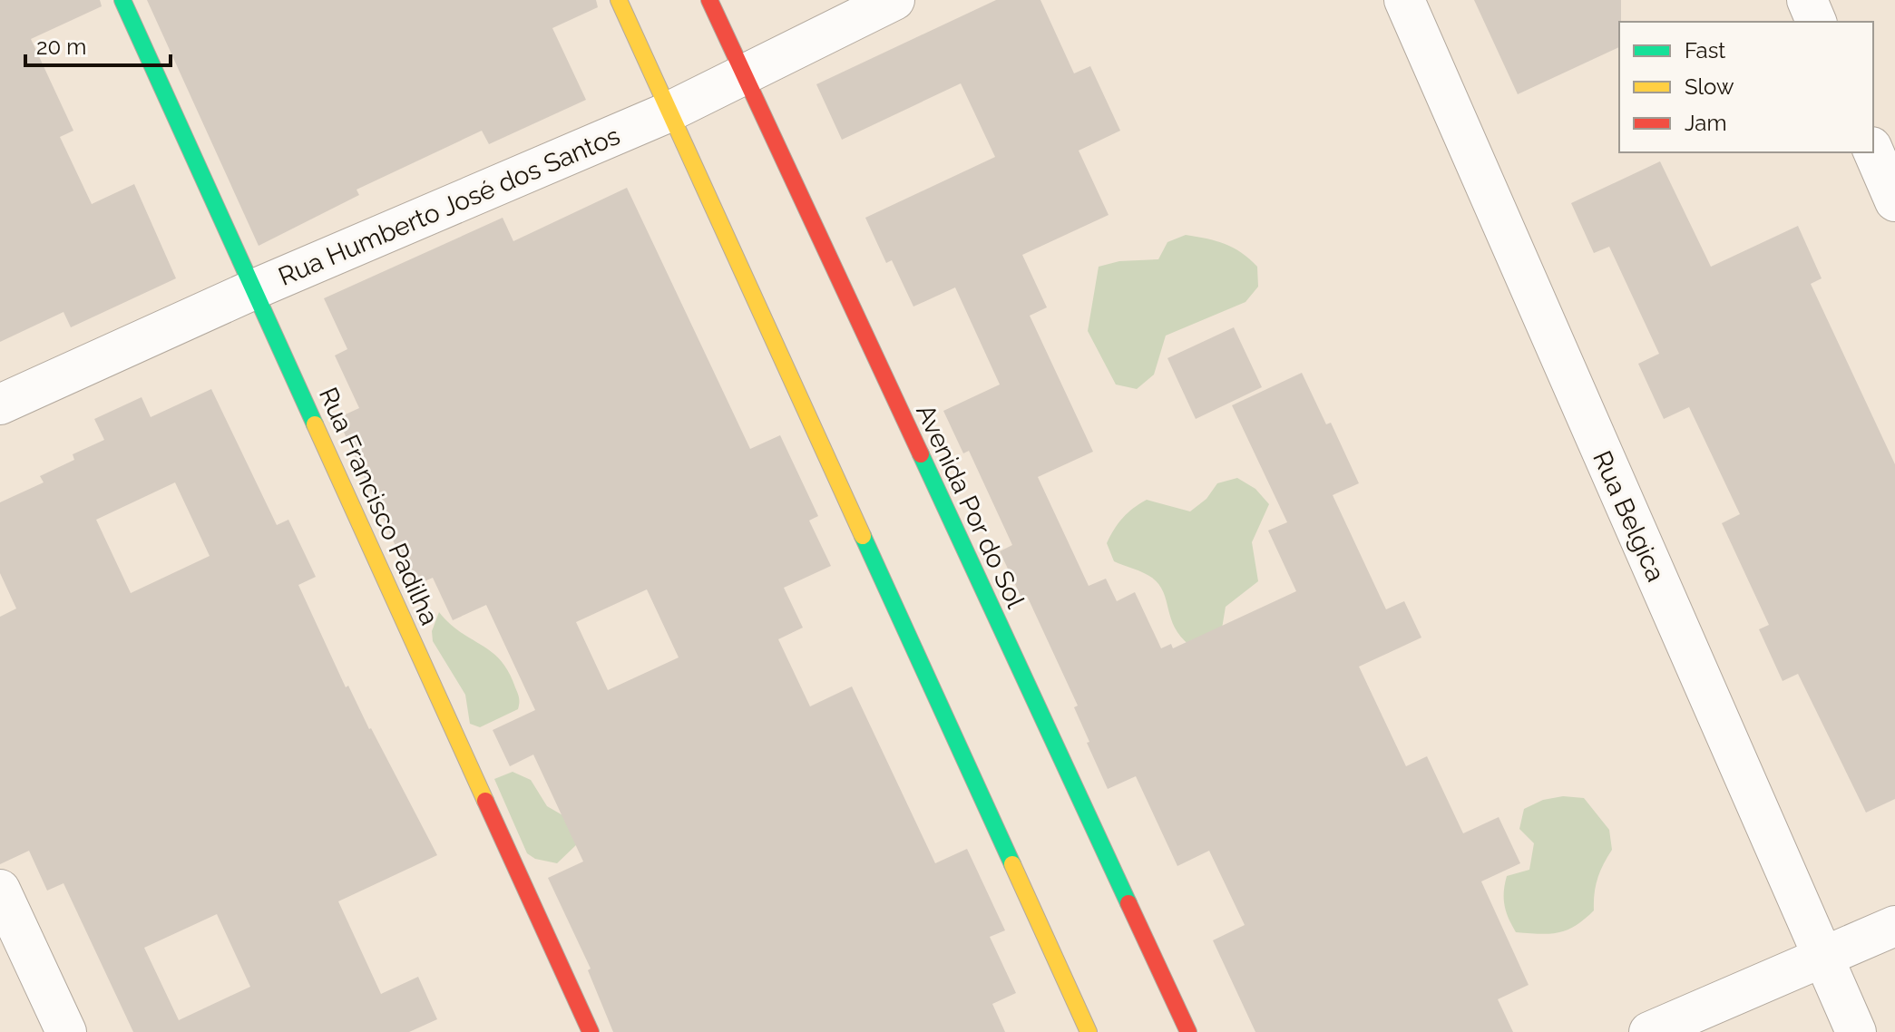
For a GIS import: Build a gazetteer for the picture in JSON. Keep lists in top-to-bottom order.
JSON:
{
  "streets": {
    "street": [
      "Rua Humberto José dos Santos",
      "Rua Francisco Padilha",
      "Avenida Por do Sol",
      "Rua Belgica"
    ]
  },
  "crossings": [
    ["Rua Humberto José dos Santos", "Rua Francisco Padilha"],
    ["Rua Humberto José dos Santos", "Avenida Por do Sol"]
  ],
  "legend": ["Fast", "Slow", "Jam"],
  "scale_bar": "20 m"
}
